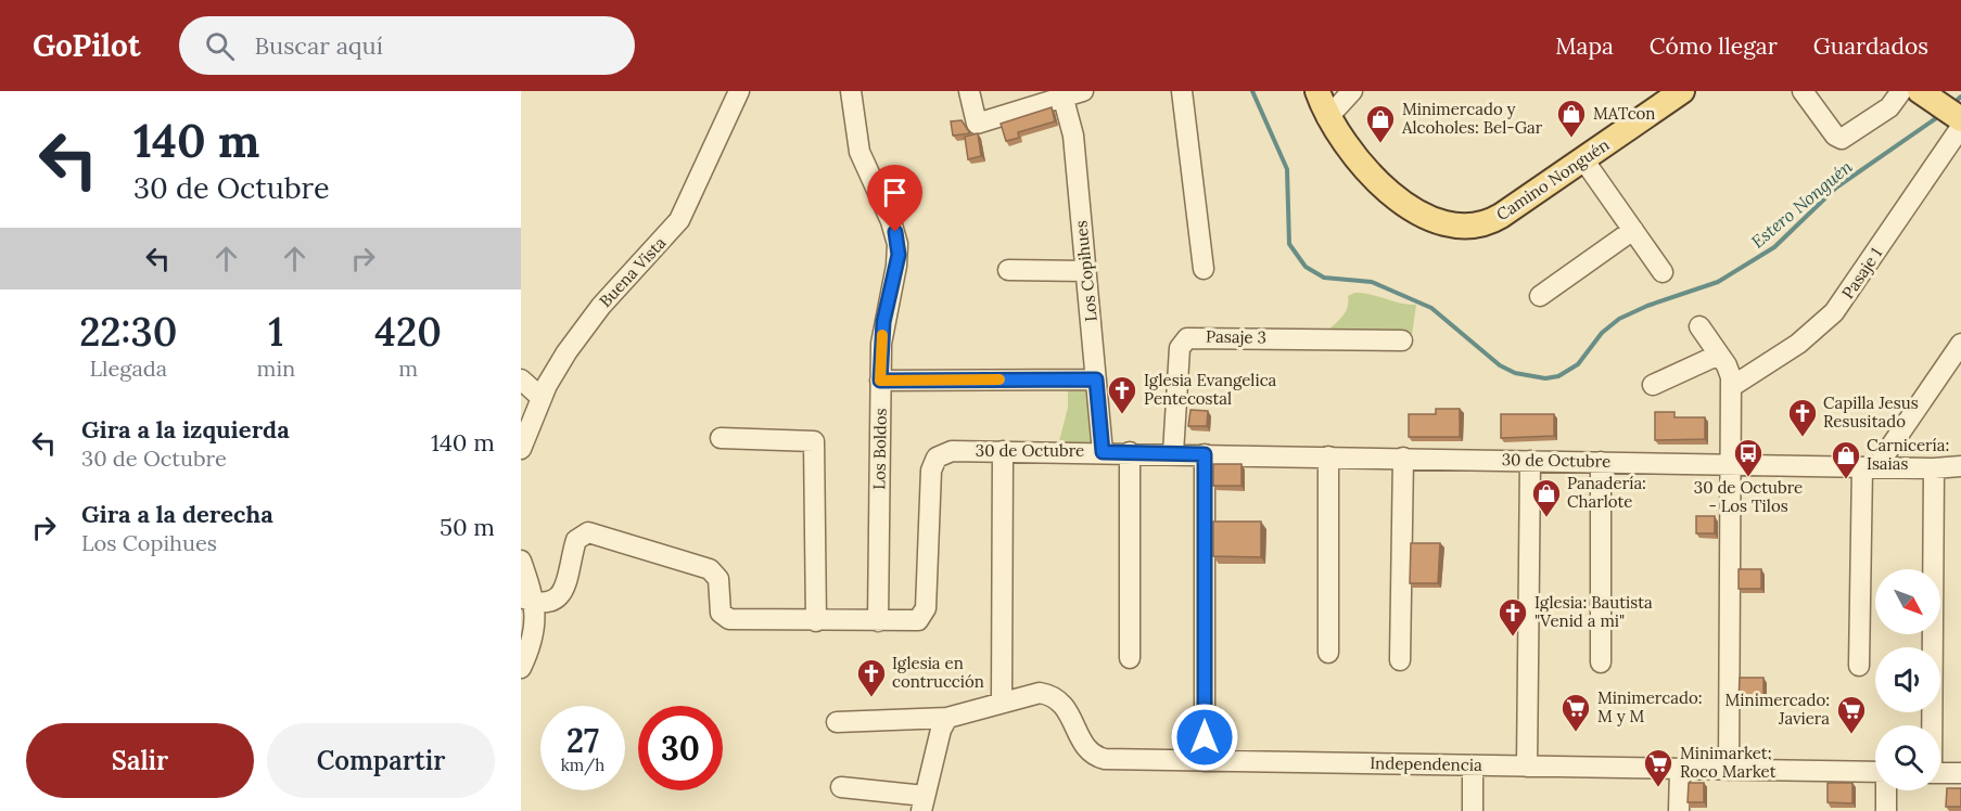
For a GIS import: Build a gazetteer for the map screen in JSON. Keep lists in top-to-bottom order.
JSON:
{
  "streets": {
    "main road": ["Camino Nonguén"],
    "street": [
      "Los Copihues",
      "Buena Vista",
      "Pasaje 1",
      "Pasaje 3",
      "Los Boldos",
      "30 de Octubre",
      "Independencia"
    ]
  },
  "crossings": [
    ["Los Copihues", "30 de Octubre"],
    ["Pasaje 3", "30 de Octubre"],
    ["Los Boldos", "30 de Octubre"]
  ],
  "water": ["Estero Nonguén"],
  "places": {
    "shop": [
      "MATcon",
      "Minimercado y Alcoholes: Bel-Gar",
      "Carnicería: Isaias",
      "Panadería: Charlote"
    ],
    "church": [
      "Iglesia Evangelica Pentecostal",
      "Capilla Jesus Resusitado",
      "Iglesia: Bautista \"Venid a mi\"",
      "Iglesia en contrucción"
    ],
    "bus stop": ["30 de Octubre - Los Tilos"],
    "supermarket": ["Minimercado: M y M", "Minimercado: Javiera", "Minimarket: Roco Market"]
  },
  "north": "bottom right",
  "page": {
    "header": "GoPilot",
    "search": "Buscar aquí",
    "nav": ["Mapa", "Cómo llegar", "Guardados"],
    "turn": ["140 m", "30 de Octubre"],
    "eta": [
      "22:30",
      "Llegada",
      "1",
      "min",
      "420",
      "m"
    ],
    "list": [
      {
        "name": "Gira a la izquierda",
        "note": "30 de Octubre",
        "value": "140 m"
      },
      {
        "name": "Gira a la derecha",
        "note": "Los Copihues",
        "value": "50 m"
      }
    ],
    "speed": "27 km/h",
    "limit": "30",
    "buttons": ["Salir", "Compartir"]
  }
}
